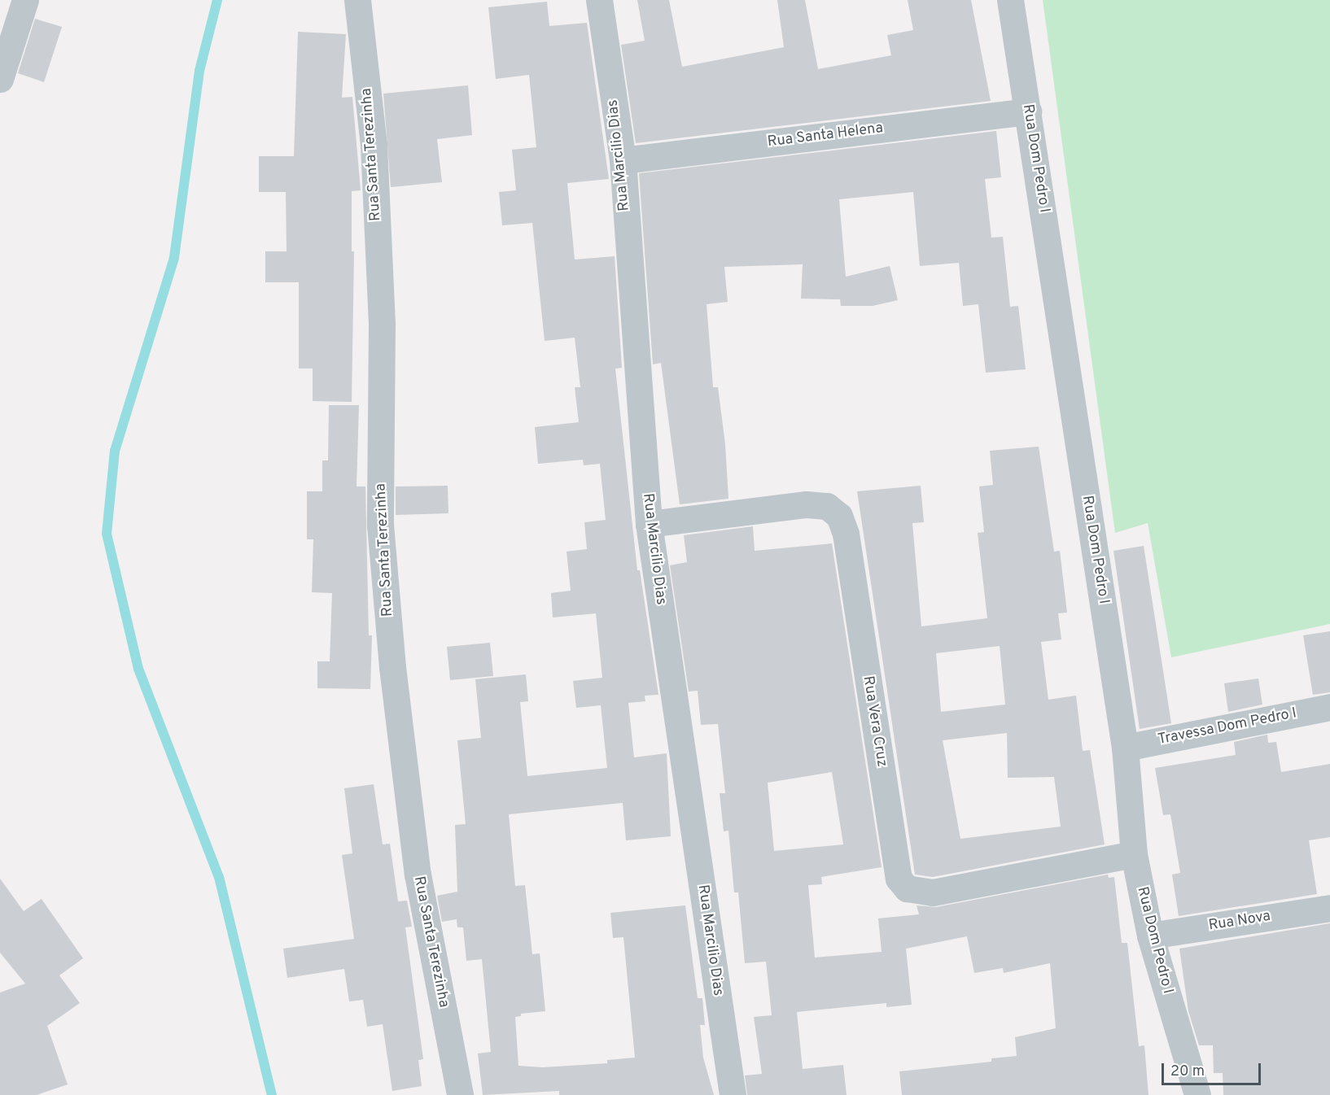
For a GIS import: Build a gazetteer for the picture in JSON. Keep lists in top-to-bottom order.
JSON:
{
  "streets": {
    "street": [
      "Rua Santa Helena",
      "Rua Santa Terezinha",
      "Rua Marcilio Dias",
      "Rua Dom Pedro I",
      "Rua Vera Cruz",
      "Travessa Dom Pedro I",
      "Rua Nova"
    ]
  },
  "crossings": [
    ["Rua Santa Helena", "Rua Marcilio Dias"],
    ["Rua Santa Helena", "Rua Dom Pedro I"],
    ["Rua Marcilio Dias", "Rua Vera Cruz"],
    ["Rua Dom Pedro I", "Rua Vera Cruz"],
    ["Rua Dom Pedro I", "Travessa Dom Pedro I"],
    ["Rua Dom Pedro I", "Rua Nova"]
  ],
  "scale_bar": "20 m"
}
